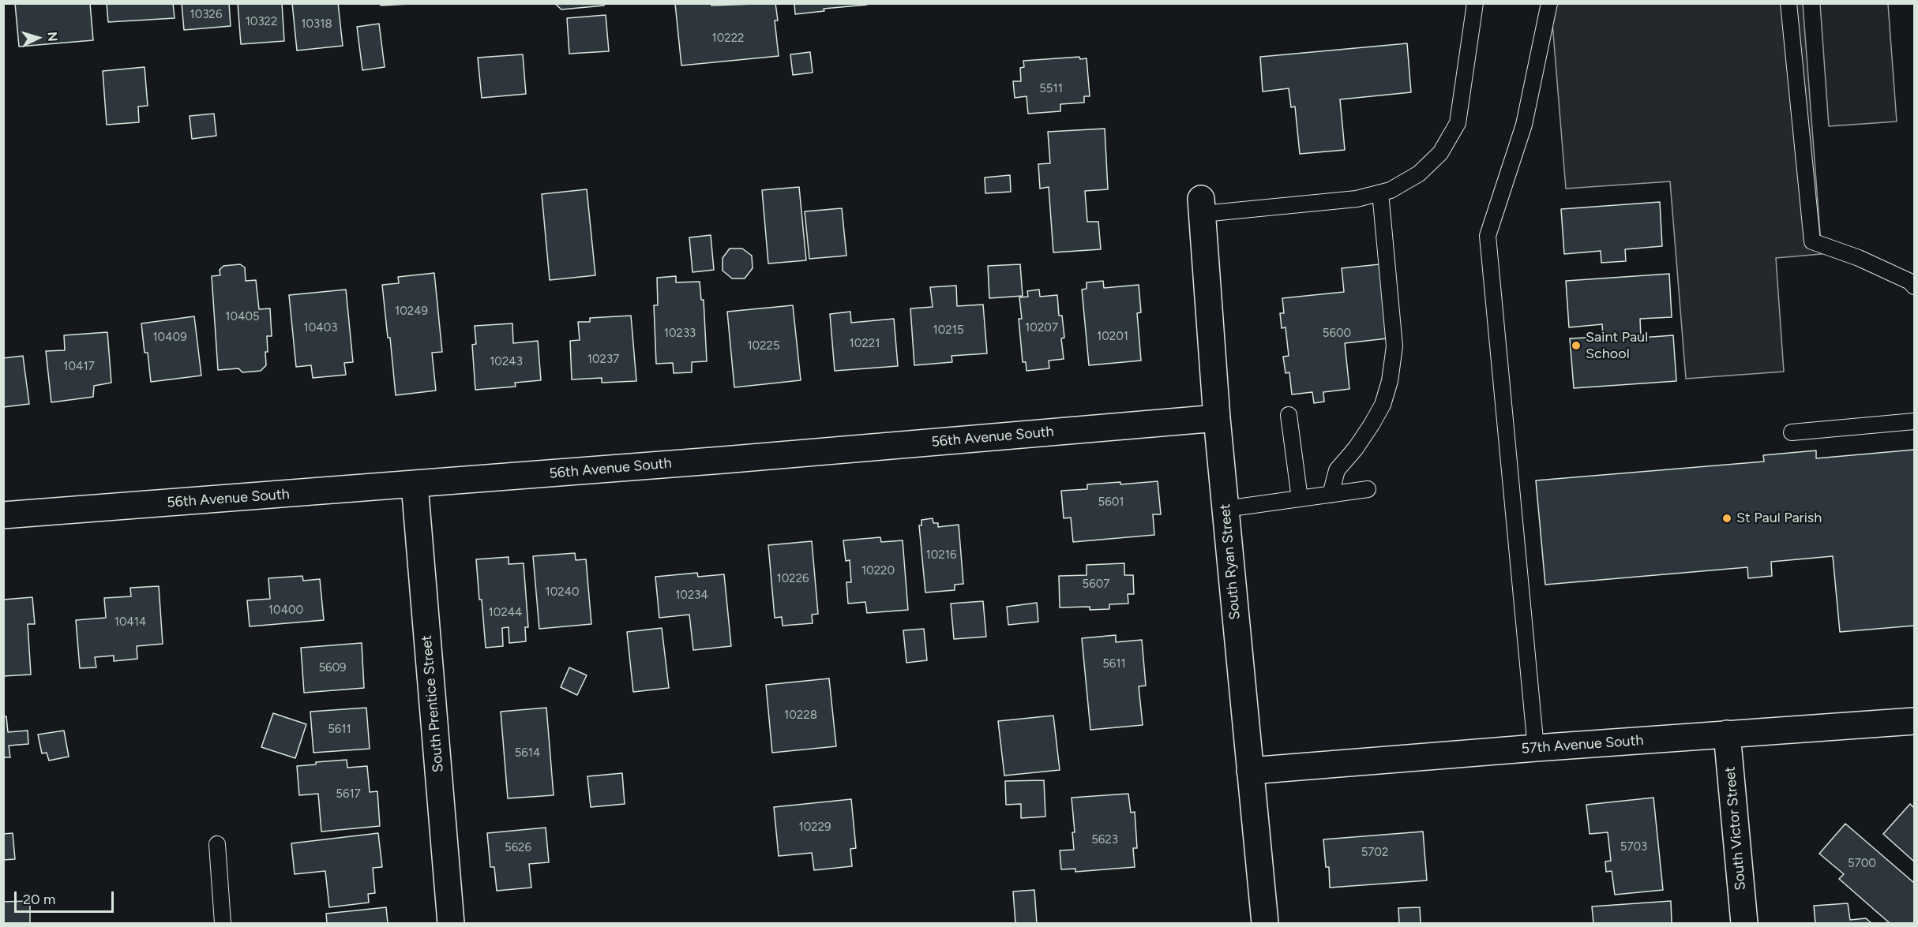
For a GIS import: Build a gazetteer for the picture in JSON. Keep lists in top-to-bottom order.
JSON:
{
  "streets": {
    "street": [
      "56th Avenue South",
      "South Ryan Street",
      "South Prentice Street",
      "57th Avenue South",
      "South Victor Street"
    ]
  },
  "crossings": [
    ["56th Avenue South", "South Ryan Street"],
    ["56th Avenue South", "South Prentice Street"],
    ["South Ryan Street", "57th Avenue South"],
    ["57th Avenue South", "South Victor Street"]
  ],
  "places": ["Saint Paul School", "St Paul Parish"],
  "house_numbers": [
    "10326",
    "10322",
    "10318",
    "10222",
    "5511",
    "10249",
    "10405",
    "10403",
    "10207",
    "10215",
    "10233",
    "5600",
    "10201",
    "10409",
    "10221",
    "10225",
    "10237",
    "10243",
    "10417",
    "5601",
    "10216",
    "10220",
    "10226",
    "5607",
    "10240",
    "10234",
    "10400",
    "10244",
    "10414",
    "5611",
    "5609",
    "10228",
    "5611",
    "5614",
    "5617",
    "10229",
    "5623",
    "5703",
    "5626",
    "5702",
    "5700"
  ],
  "scale_bar": "20 m",
  "north": "right"
}
